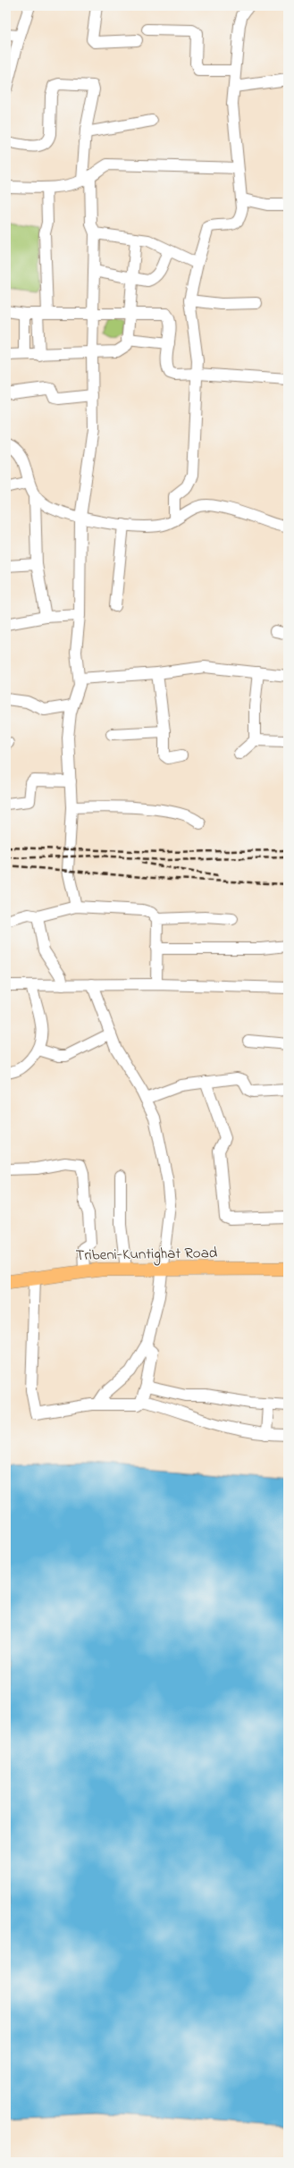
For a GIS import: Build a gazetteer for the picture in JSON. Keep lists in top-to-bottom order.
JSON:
{
  "streets": {
    "main road": ["Tribeni-Kuntighat Road"]
  }
}
